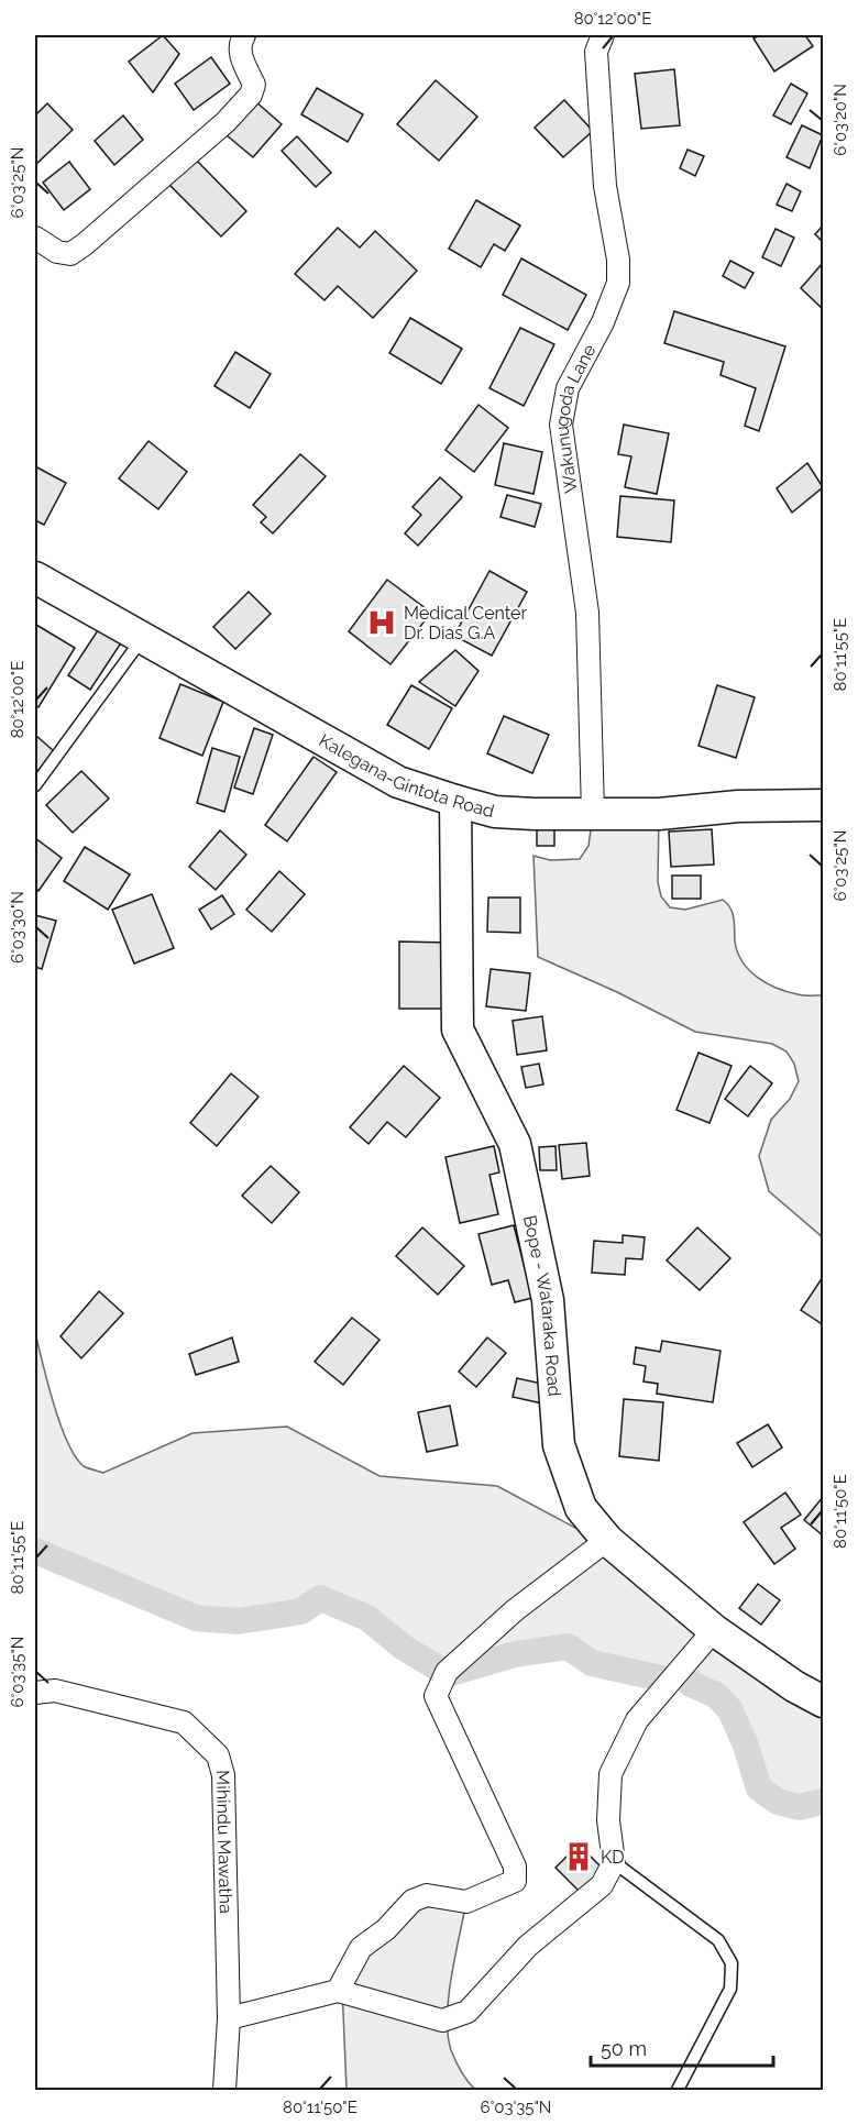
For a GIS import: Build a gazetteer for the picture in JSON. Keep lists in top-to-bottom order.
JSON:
{
  "streets": {
    "street": [
      "Wakunugoda Lane",
      "Kalegana-Gintota Road",
      "Bope - Wataraka Road",
      "Mihindu Mawatha"
    ]
  },
  "crossings": [
    ["Wakunugoda Lane", "Kalegana-Gintota Road"],
    ["Kalegana-Gintota Road", "Bope - Wataraka Road"]
  ],
  "places": {
    "hospital": ["Medical Center Dr. Dias G.A"],
    "building": ["KD"]
  },
  "scale_bar": "50 m",
  "coordinates": [
    "80°12'00\"E",
    "6°03'20\"N",
    "6°03'25\"N",
    "80°11'55\"E",
    "6°03'30\"N",
    "80°11'50\"E",
    "6°03'35\"N"
  ]
}
